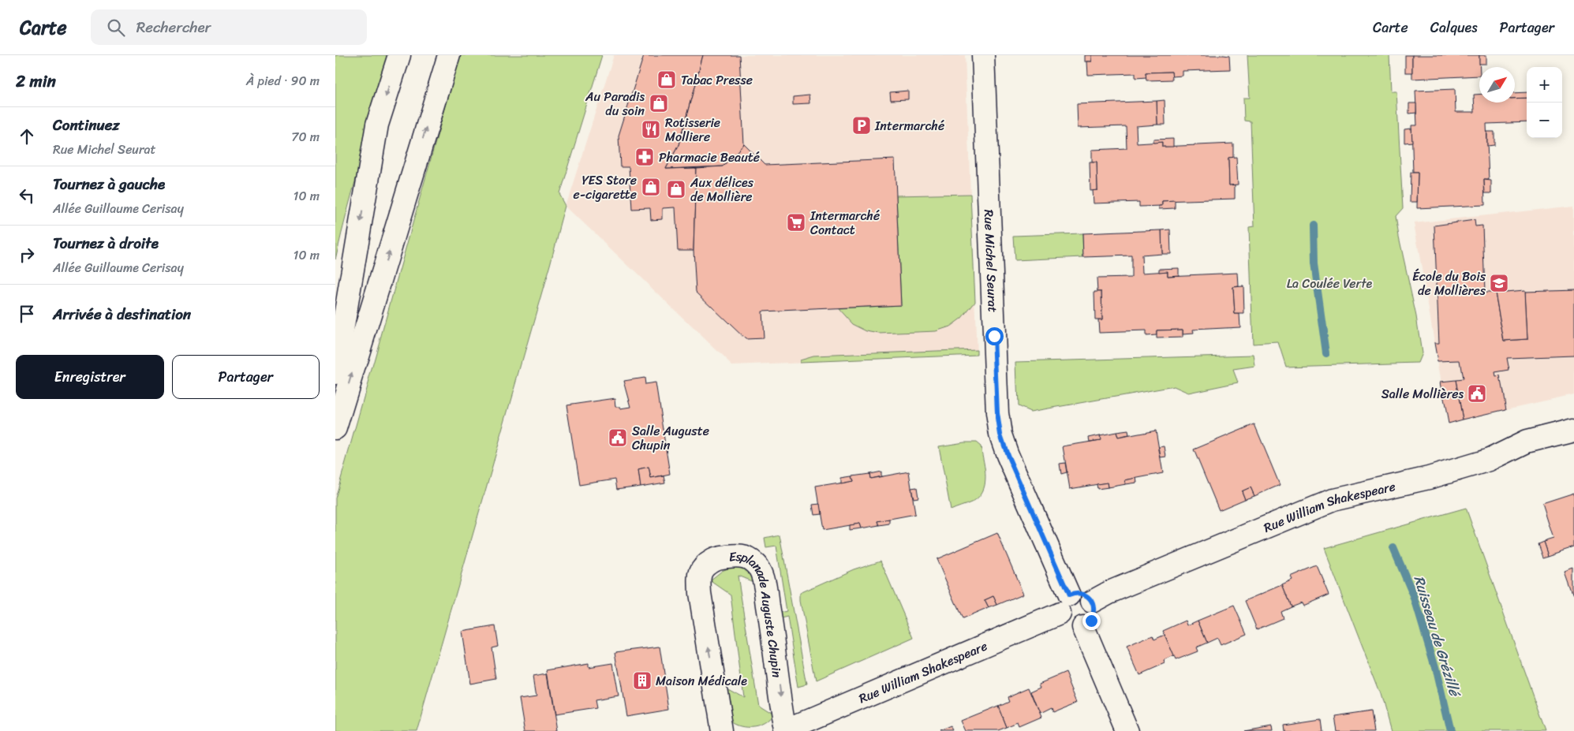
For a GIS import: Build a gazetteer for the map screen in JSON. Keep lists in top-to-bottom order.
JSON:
{
  "streets": {
    "street": ["Rue Michel Seurat", "Rue William Shakespeare", "Esplanade Auguste Chupin"]
  },
  "crossings": [
    ["Rue Michel Seurat", "Rue William Shakespeare"],
    ["Rue William Shakespeare", "Esplanade Auguste Chupin"]
  ],
  "water": ["Ruisseau de Grézillé"],
  "parks": ["La Coulée Verte"],
  "places": {
    "shop": [
      "Tabac Presse",
      "Au Paradis du soin",
      "YES Store e-cigarette",
      "Aux délices de Mollière"
    ],
    "parking": ["Intermarché"],
    "restaurant": ["Rotisserie Molliere"],
    "pharmacy": ["Pharmacie Beauté"],
    "supermarket": ["Intermarché Contact"],
    "school or university": ["École du Bois de Mollières"],
    "public building": ["Salle Mollières", "Salle Auguste Chupin"],
    "building": ["Maison Médicale"]
  },
  "north": "top right",
  "page": {
    "header": "Carte",
    "search": "Rechercher",
    "nav": ["Carte", "Calques", "Partager"],
    "heading": ["2 min", "À pied · 90 m"],
    "map_buttons": ["+", "−"],
    "list": [
      ["Continuez", "Rue Michel Seurat", "70 m"],
      ["Tournez à gauche", "Allée Guillaume Cerisay", "10 m"],
      ["Tournez à droite", "Allée Guillaume Cerisay", "10 m"],
      "Arrivée à destination"
    ],
    "buttons": ["Enregistrer", "Partager"]
  }
}
